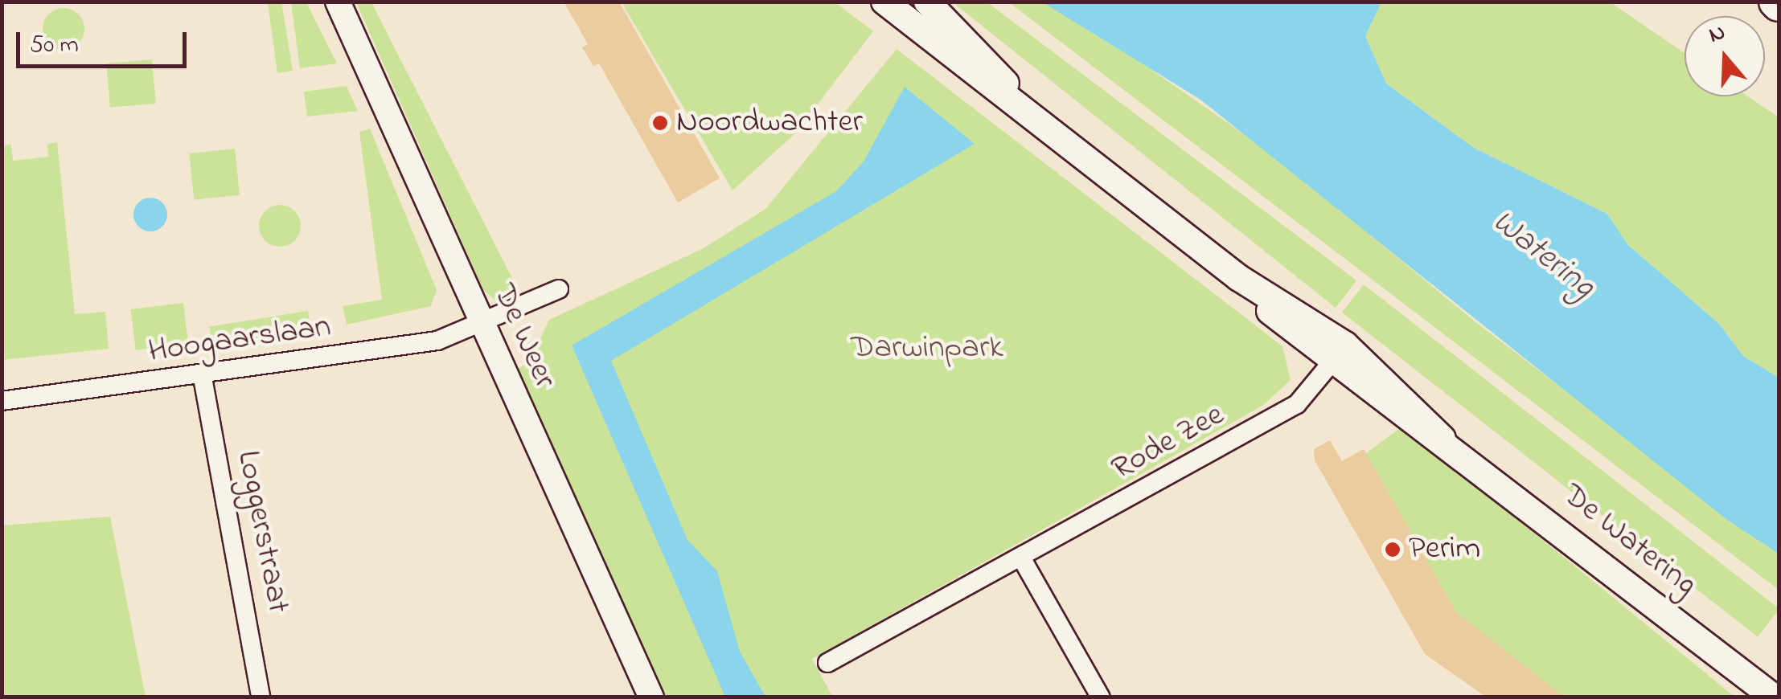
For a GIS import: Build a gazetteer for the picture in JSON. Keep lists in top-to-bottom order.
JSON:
{
  "streets": {
    "main road": ["De Watering"],
    "street": [
      "De Weer",
      "Hoogaarslaan",
      "Rode Zee",
      "Loggerstraat"
    ]
  },
  "crossings": [
    ["De Weer", "Hoogaarslaan"],
    ["Hoogaarslaan", "Loggerstraat"],
    ["Rode Zee", "De Watering"]
  ],
  "water": ["Watering"],
  "parks": ["Darwinpark"],
  "places": ["Noordwachter", "Perim"],
  "scale_bar": "50 m",
  "north": "top"
}
